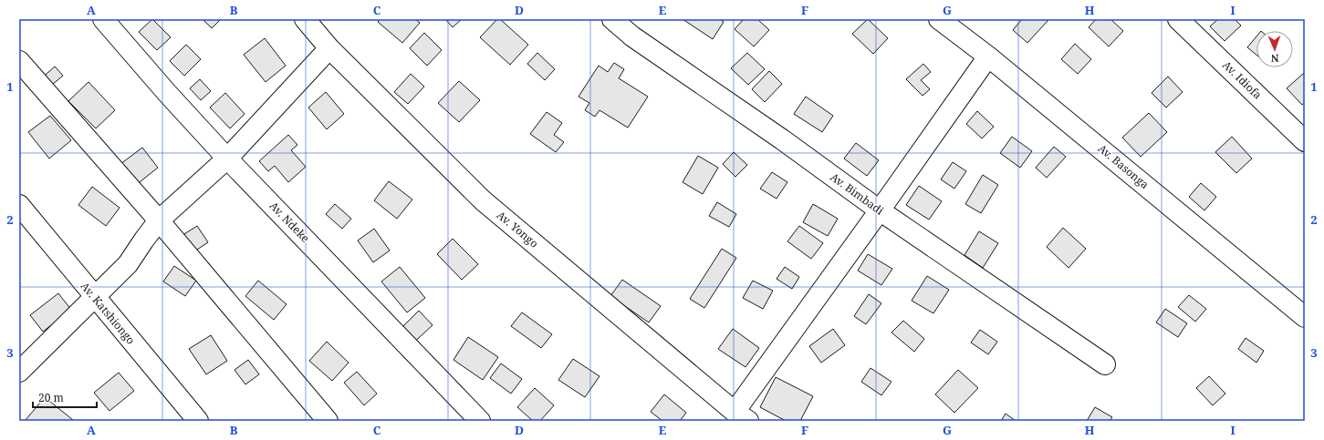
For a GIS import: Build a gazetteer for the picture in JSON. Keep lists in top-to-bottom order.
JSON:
{
  "streets": {
    "street": [
      "Av. Idiofa",
      "Av. Basonga",
      "Av. Bimbadi",
      "Av. Ndeke",
      "Av. Yongo",
      "Av. Katshiongo"
    ]
  },
  "scale_bar": "20 m",
  "north": "bottom",
  "grid": {
    "columns": [
      "A",
      "B",
      "C",
      "D",
      "E",
      "F",
      "G",
      "H",
      "I"
    ],
    "rows": ["1", "2", "3"]
  }
}
